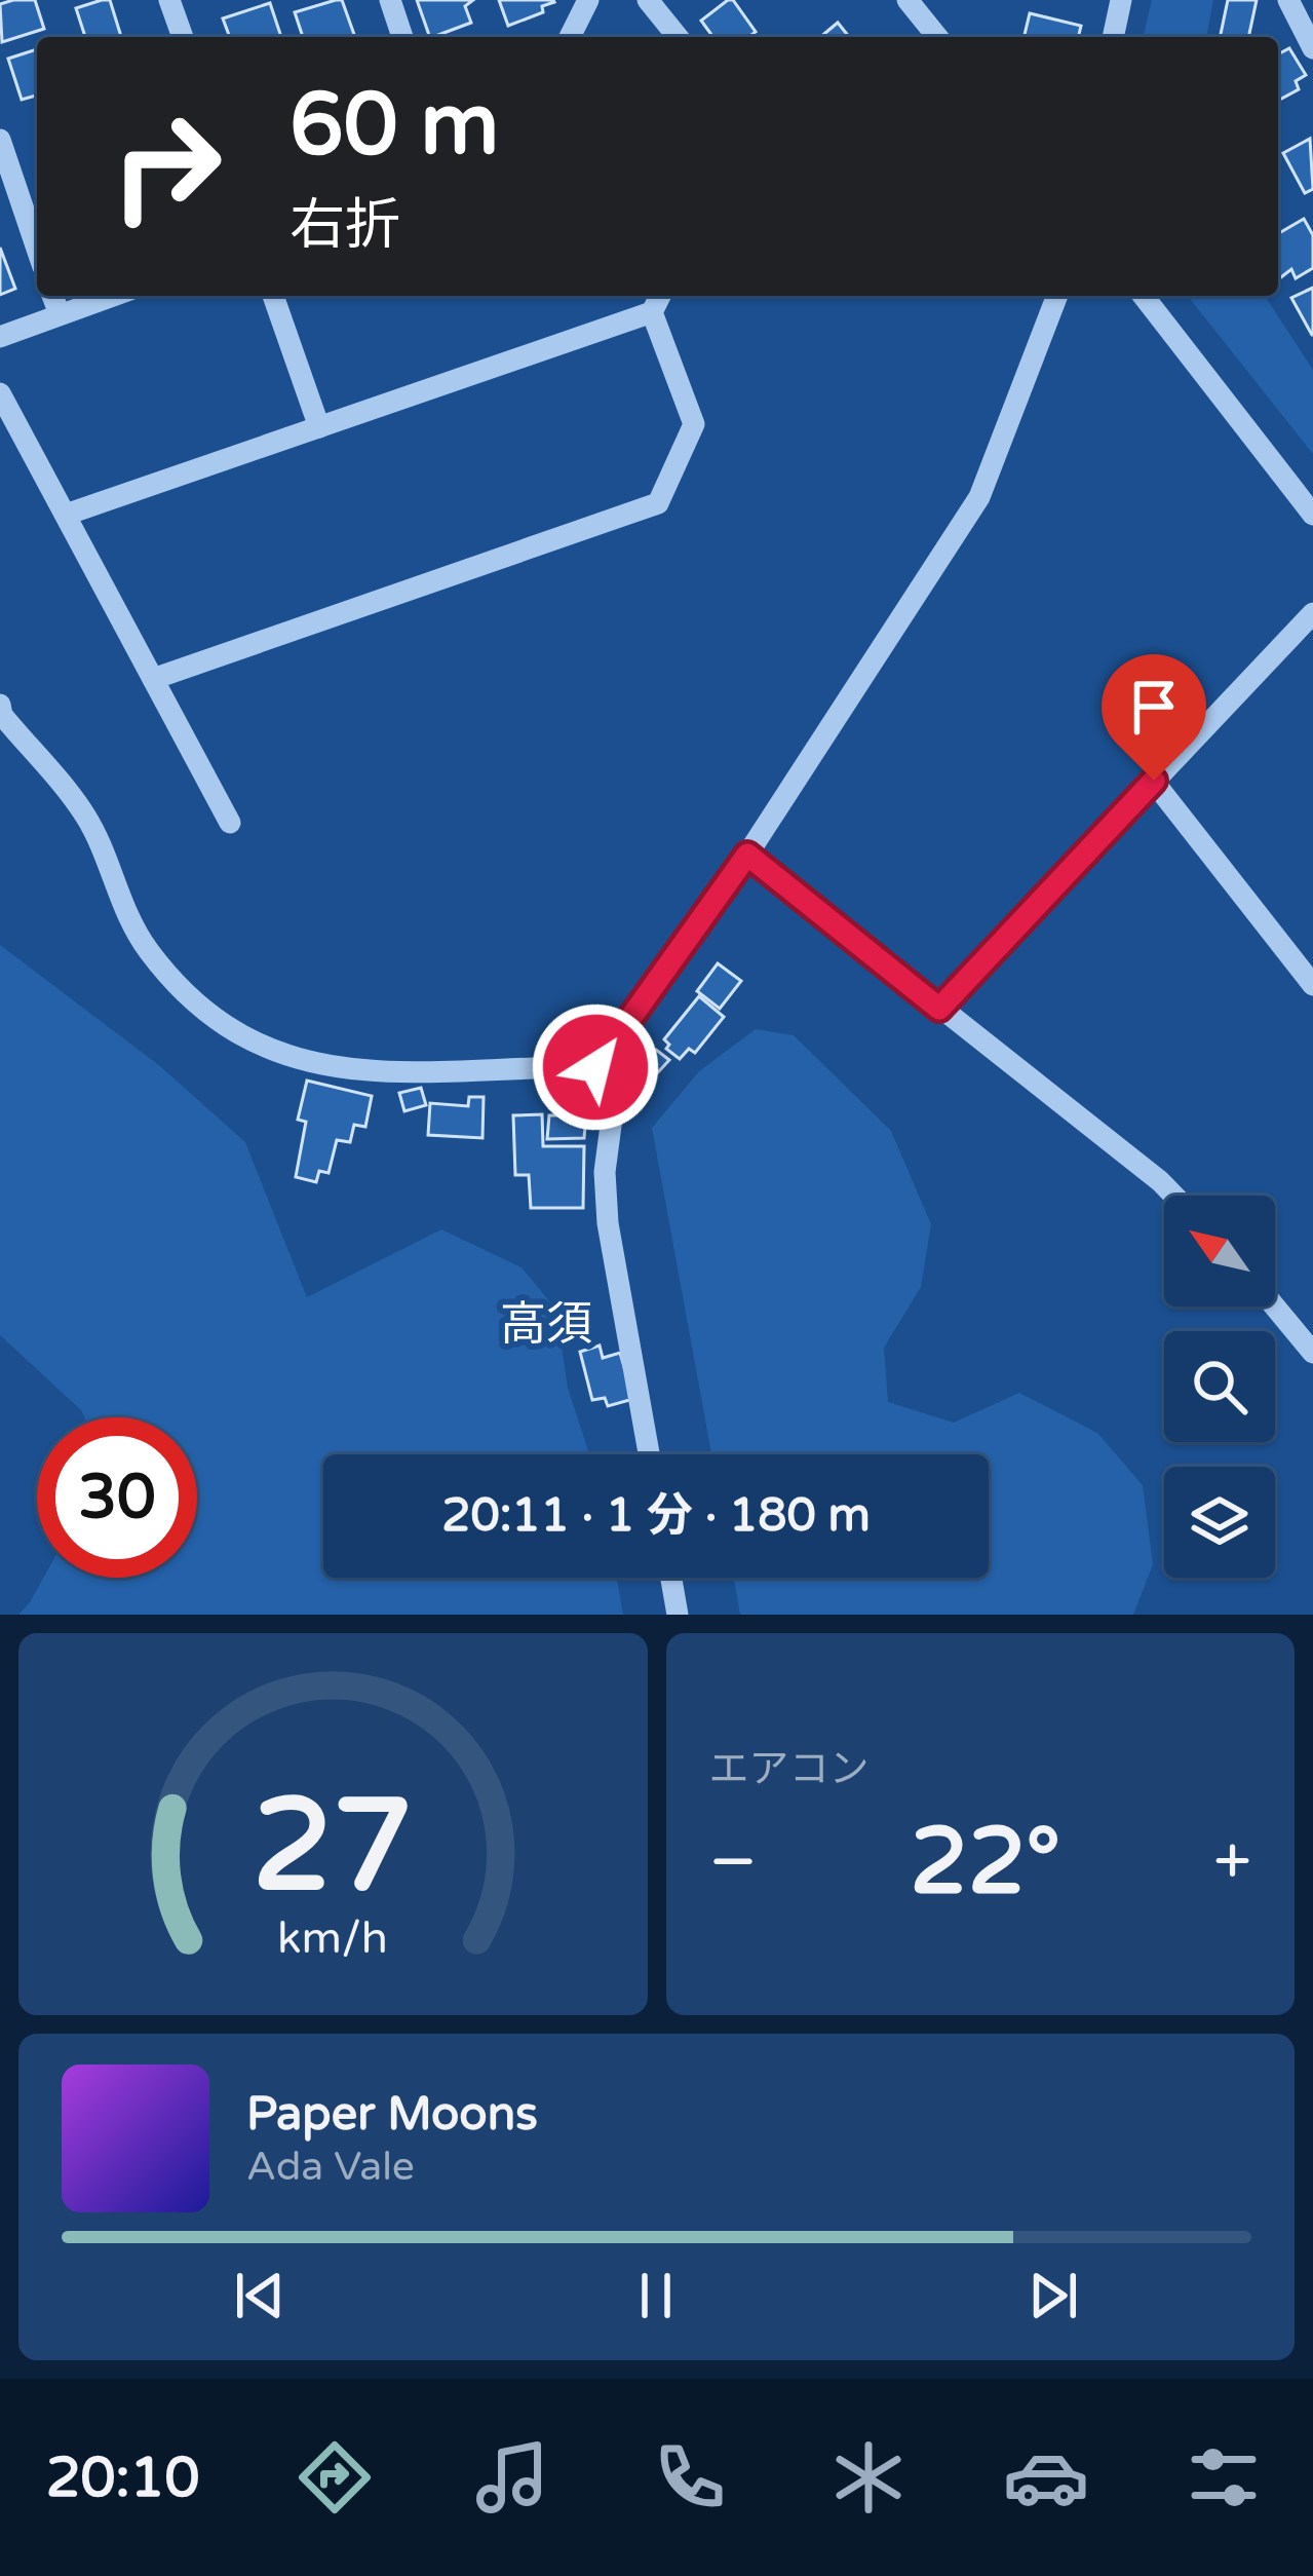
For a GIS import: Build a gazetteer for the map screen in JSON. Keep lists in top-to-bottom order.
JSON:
{
  "districts": ["高須"],
  "north": "top left",
  "page": {
    "turn": ["60 m", "右折"],
    "limit": "30",
    "trip": "20:11 · 1 分 · 180 m",
    "tile": "エアコン",
    "heat": ["−", "22°", "+"],
    "song": ["Paper Moons", "Ada Vale"],
    "tabs": "20:10",
    "gauge": ["27", "km/h"]
  }
}
